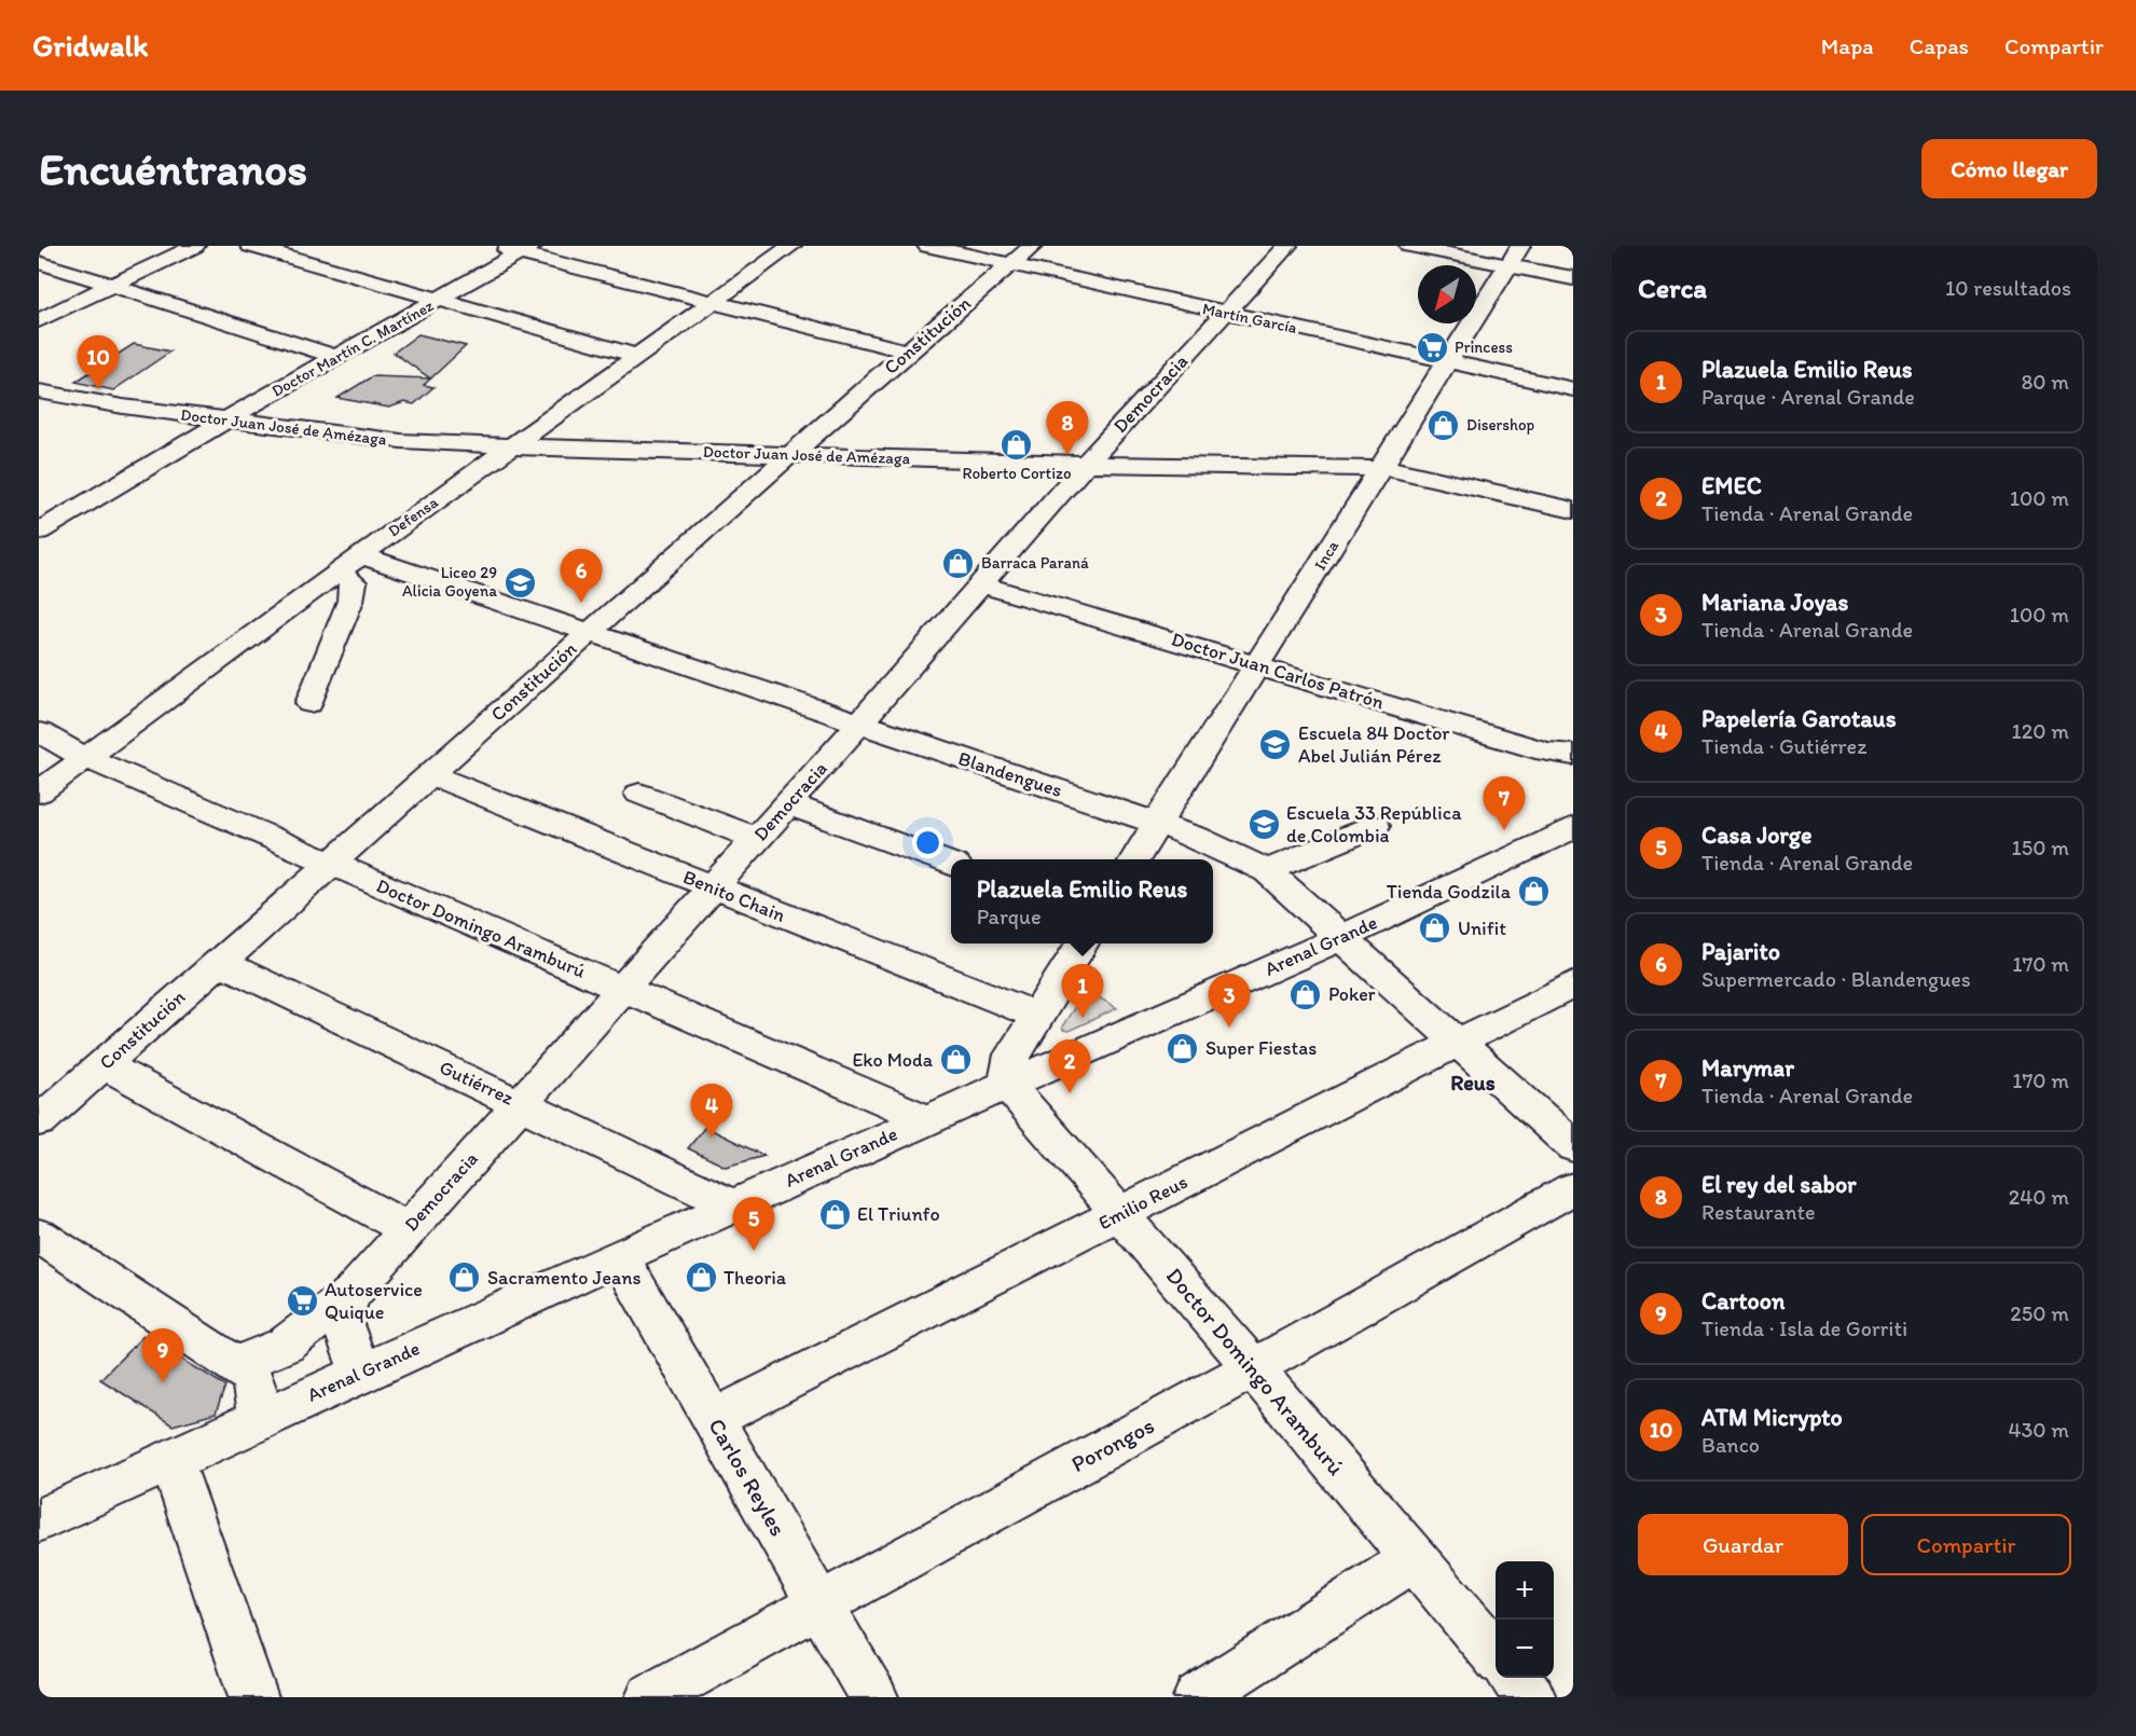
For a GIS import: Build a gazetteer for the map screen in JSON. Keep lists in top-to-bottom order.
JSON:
{
  "streets": {
    "street": [
      "Martín García",
      "Constitución",
      "Doctor Martín C. Martínez",
      "Democracia",
      "Doctor Juan José de Amézaga",
      "Defensa",
      "Inca",
      "Doctor Juan Carlos Patrón",
      "Blandengues",
      "Benito Chain",
      "Doctor Domingo Aramburú",
      "Arenal Grande",
      "Gutiérrez",
      "Emilio Reus",
      "Porongos",
      "Carlos Reyles"
    ]
  },
  "crossings": [
    ["Martín García", "Constitución"],
    ["Martín García", "Democracia"],
    ["Martín García", "Inca"],
    ["Constitución", "Doctor Juan José de Amézaga"],
    ["Constitución", "Blandengues"],
    ["Constitución", "Benito Chain"],
    ["Constitución", "Doctor Domingo Aramburú"],
    ["Constitución", "Gutiérrez"],
    ["Doctor Martín C. Martínez", "Doctor Juan José de Amézaga"],
    ["Democracia", "Doctor Juan José de Amézaga"],
    ["Democracia", "Doctor Juan Carlos Patrón"],
    ["Democracia", "Blandengues"],
    ["Democracia", "Benito Chain"],
    ["Democracia", "Doctor Domingo Aramburú"],
    ["Democracia", "Arenal Grande"],
    ["Democracia", "Gutiérrez"],
    ["Doctor Juan José de Amézaga", "Defensa"],
    ["Doctor Juan José de Amézaga", "Inca"],
    ["Defensa", "Blandengues"],
    ["Defensa", "Doctor Domingo Aramburú"],
    ["Inca", "Doctor Juan Carlos Patrón"],
    ["Inca", "Blandengues"],
    ["Blandengues", "Arenal Grande"],
    ["Blandengues", "Emilio Reus"],
    ["Doctor Domingo Aramburú", "Arenal Grande"],
    ["Doctor Domingo Aramburú", "Emilio Reus"],
    ["Doctor Domingo Aramburú", "Porongos"],
    ["Arenal Grande", "Gutiérrez"],
    ["Arenal Grande", "Carlos Reyles"],
    ["Emilio Reus", "Carlos Reyles"],
    ["Porongos", "Carlos Reyles"]
  ],
  "districts": ["Reus"],
  "places": {
    "supermarket": ["Princess", "Autoservice Quique"],
    "shop": [
      "Disershop",
      "Roberto Cortizo",
      "Barraca Paraná",
      "Tienda Godzila",
      "Unifit",
      "Poker",
      "Super Fiestas",
      "Eko Moda",
      "El Triunfo",
      "Sacramento Jeans",
      "Theoria"
    ],
    "school or university": ["Liceo 29 Alicia Goyena", "Escuela 84 Doctor Abel Julián Pérez", "Escuela 33 República de Colombia"]
  },
  "north": "bottom left",
  "page": {
    "header": "Gridwalk",
    "nav": ["Mapa", "Capas", "Compartir"],
    "buttons": [
      "Cómo llegar",
      ["Guardar", "Compartir"]
    ],
    "title": "Encuéntranos",
    "heading": ["Cerca", "10 resultados"],
    "list": [
      {
        "mark": "1",
        "name": "Plazuela Emilio Reus",
        "note": "Parque · Arenal Grande",
        "value": "80 m"
      },
      {
        "mark": "2",
        "name": "EMEC",
        "note": "Tienda · Arenal Grande",
        "value": "100 m"
      },
      {
        "mark": "3",
        "name": "Mariana Joyas",
        "note": "Tienda · Arenal Grande",
        "value": "100 m"
      },
      {
        "mark": "4",
        "name": "Papelería Garotaus",
        "note": "Tienda · Gutiérrez",
        "value": "120 m"
      },
      {
        "mark": "5",
        "name": "Casa Jorge",
        "note": "Tienda · Arenal Grande",
        "value": "150 m"
      },
      {
        "mark": "6",
        "name": "Pajarito",
        "note": "Supermercado · Blandengues",
        "value": "170 m"
      },
      {
        "mark": "7",
        "name": "Marymar",
        "note": "Tienda · Arenal Grande",
        "value": "170 m"
      },
      {
        "mark": "8",
        "name": "El rey del sabor",
        "note": "Restaurante",
        "value": "240 m"
      },
      {
        "mark": "9",
        "name": "Cartoon",
        "note": "Tienda · Isla de Gorriti",
        "value": "250 m"
      },
      {
        "mark": "10",
        "name": "ATM Micrypto",
        "note": "Banco",
        "value": "430 m"
      }
    ],
    "pins": [
      "10",
      "8",
      "6",
      "7",
      "1",
      "3",
      "2",
      "4",
      "5",
      "9"
    ],
    "popup": ["Plazuela Emilio Reus", "Parque"],
    "map_buttons": ["+", "−"]
  }
}
